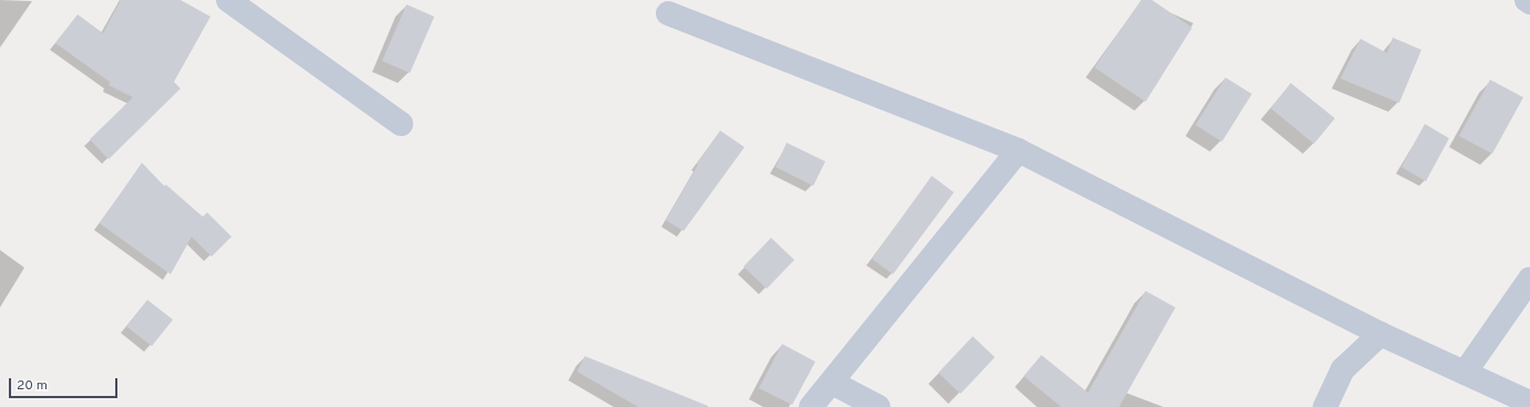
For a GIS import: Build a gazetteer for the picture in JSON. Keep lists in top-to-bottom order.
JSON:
{
  "scale_bar": "20 m"
}
